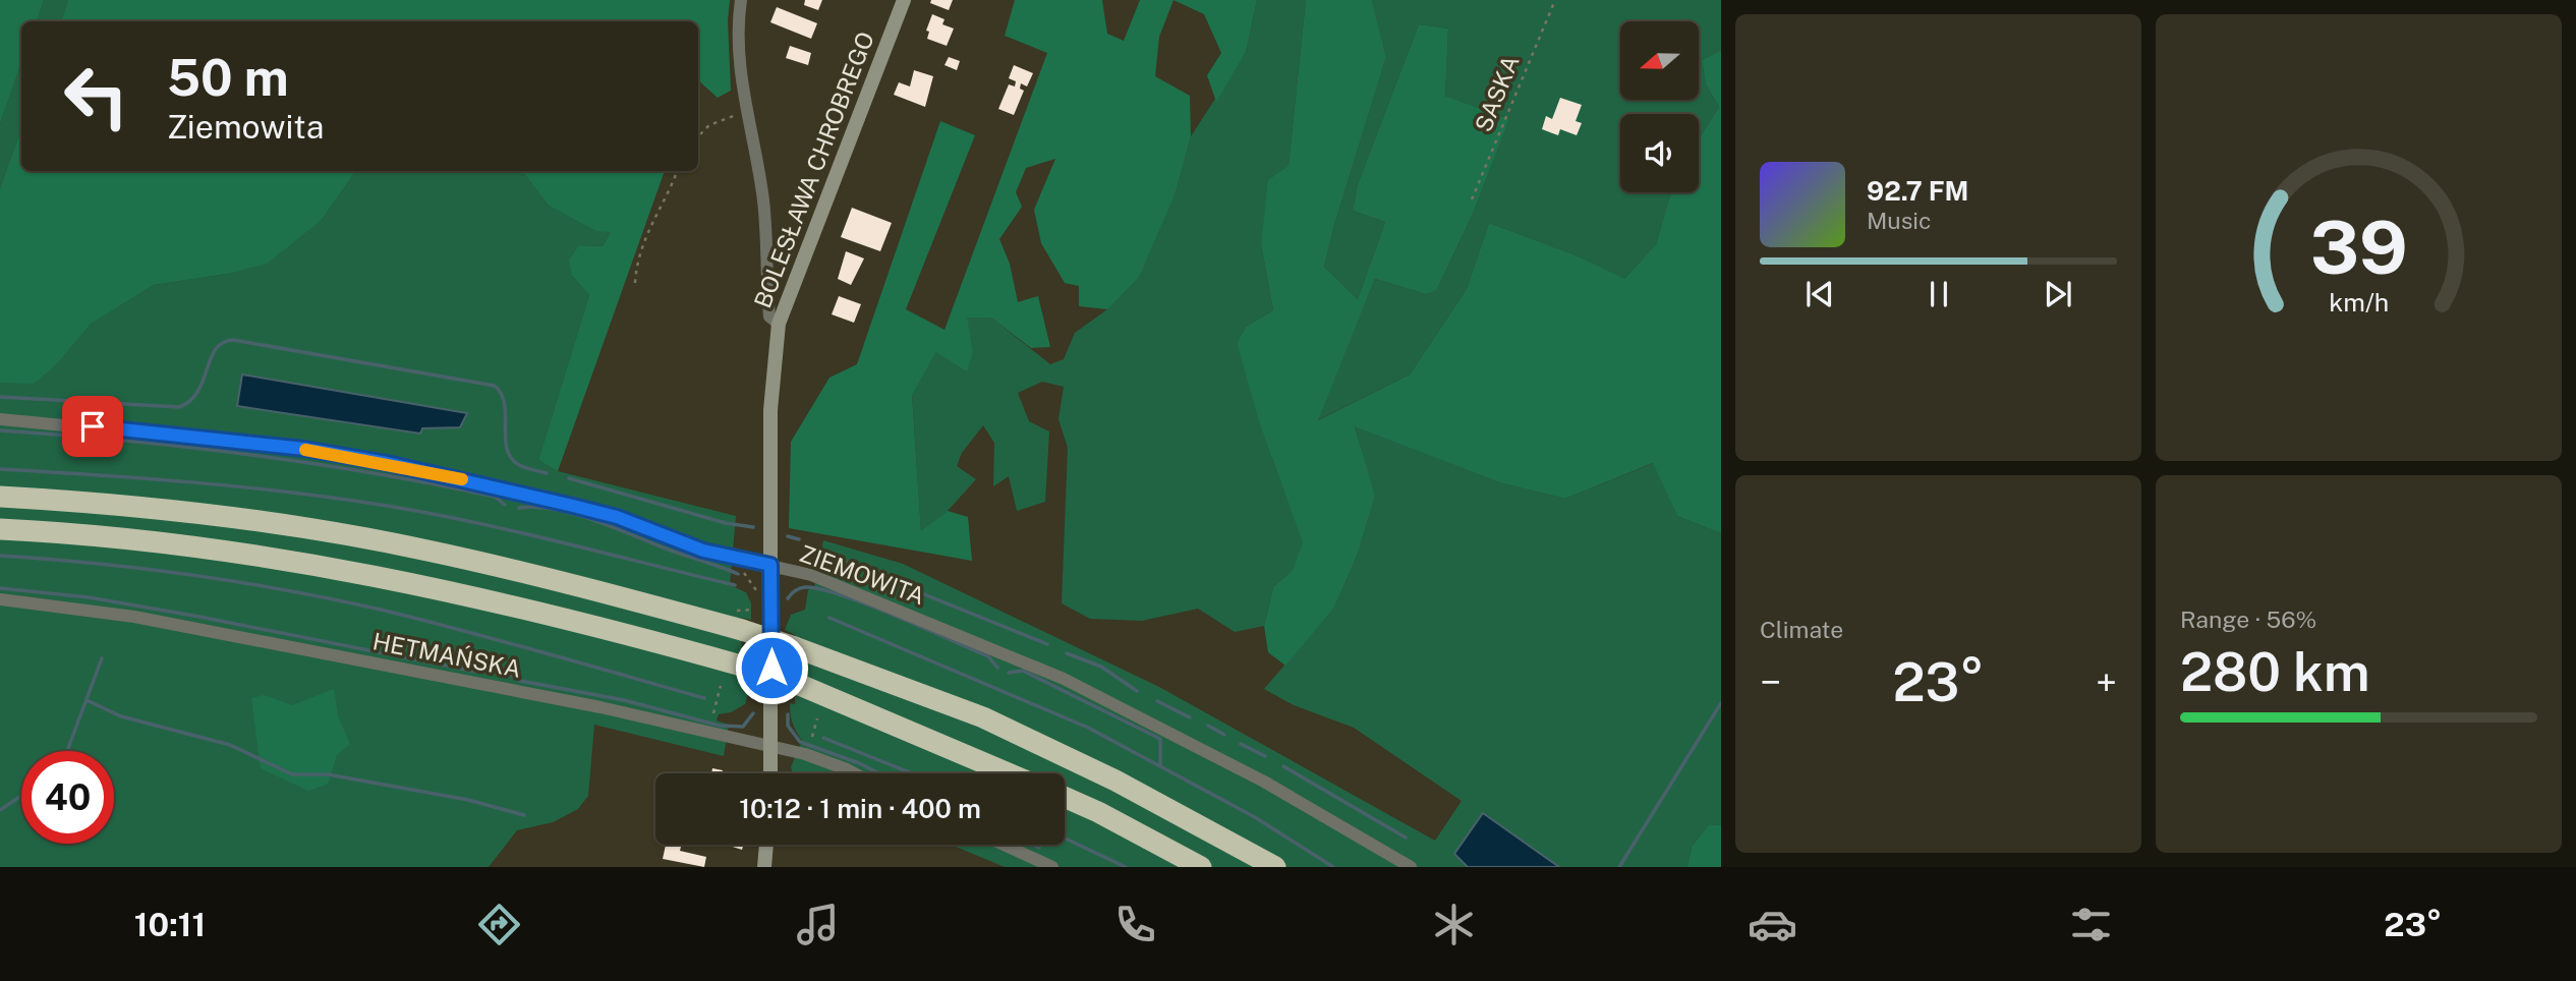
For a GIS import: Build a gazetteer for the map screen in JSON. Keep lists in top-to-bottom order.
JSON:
{
  "streets": {
    "street": ["BOLESŁAWA CHROBREGO", "ZIEMOWITA", "HETMAŃSKA"],
    "path": ["SASKA"]
  },
  "crossings": [
    ["BOLESŁAWA CHROBREGO", "ZIEMOWITA"],
    ["BOLESŁAWA CHROBREGO", "HETMAŃSKA"]
  ],
  "north": "left",
  "page": {
    "turn": ["50 m", "Ziemowita"],
    "song": ["92.7 FM", "Music"],
    "tile": [
      "Climate",
      ["Range · 56%", "280 km"]
    ],
    "heat": ["−", "23°", "+"],
    "limit": "40",
    "trip": "10:12 · 1 min · 400 m",
    "tabs": ["10:11", "23°"],
    "gauge": ["39", "km/h"]
  }
}
